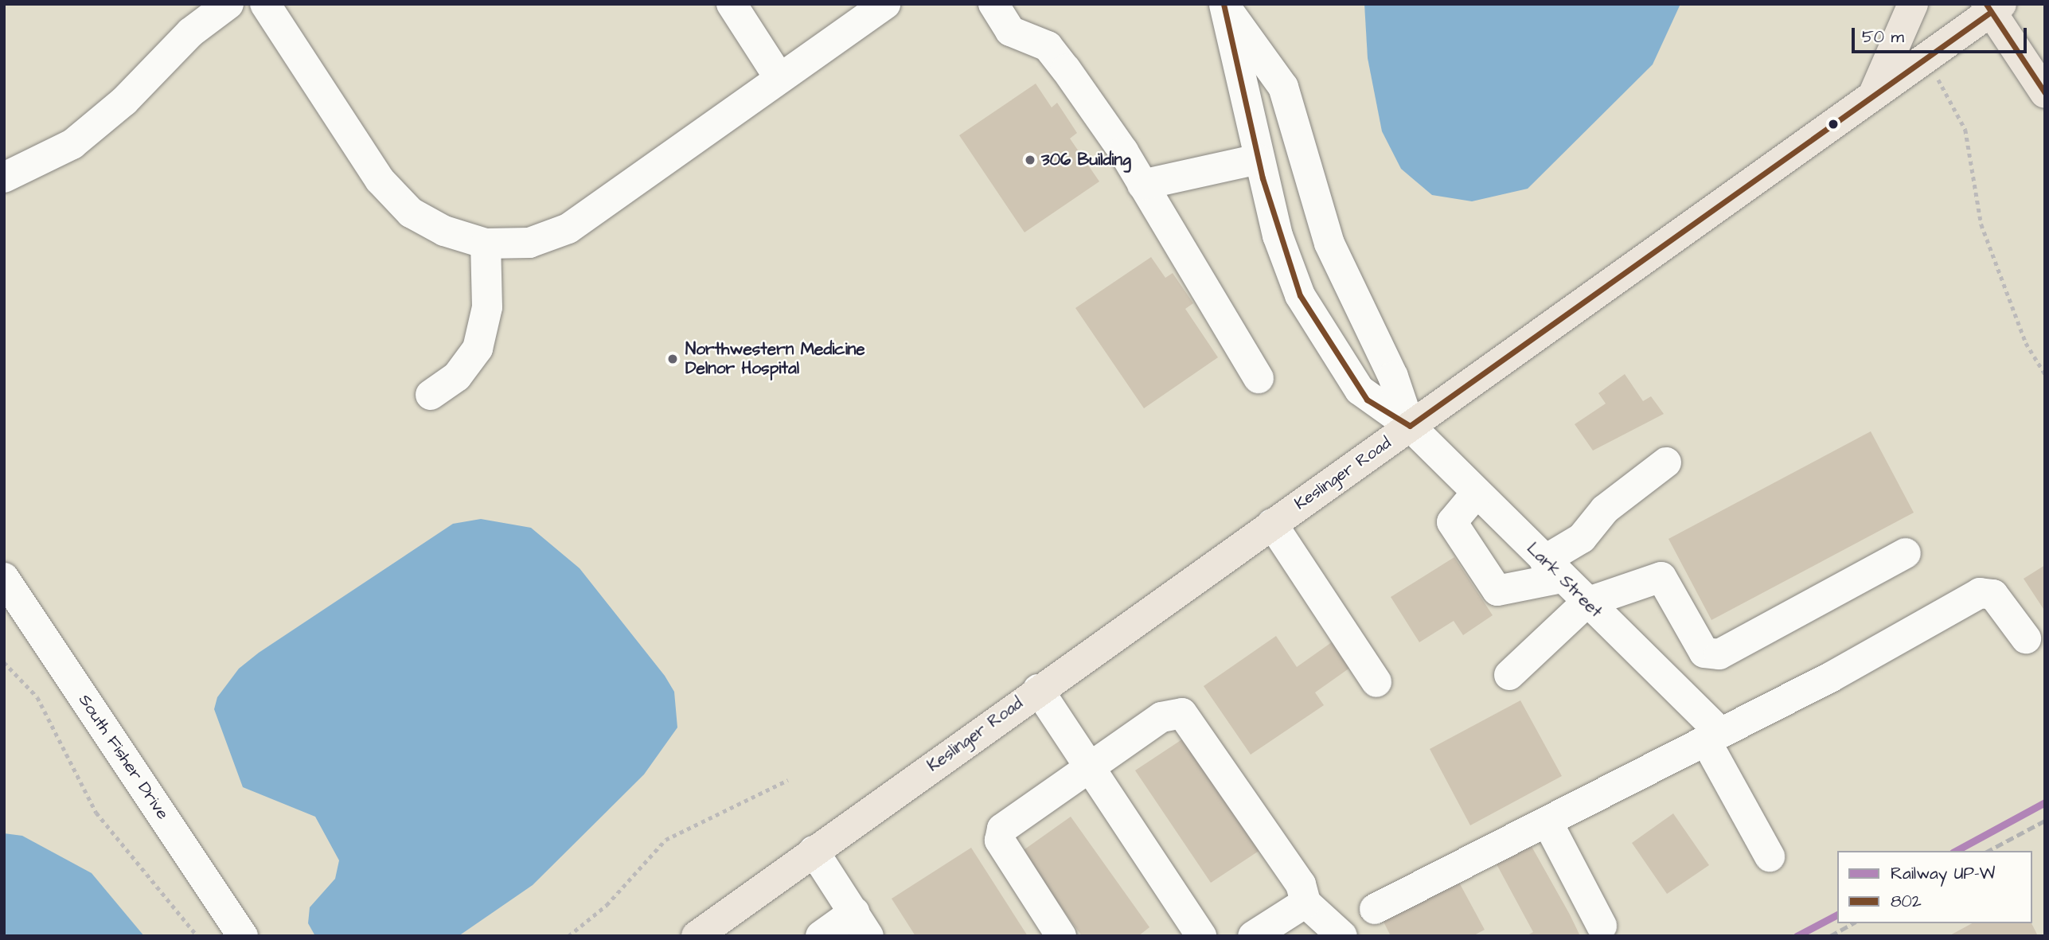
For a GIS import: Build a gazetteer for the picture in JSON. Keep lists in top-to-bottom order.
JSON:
{
  "streets": {
    "main road": ["Keslinger Road"],
    "street": ["Lark Street", "South Fisher Drive"]
  },
  "crossings": [
    ["Keslinger Road", "Lark Street"]
  ],
  "places": ["306 Building", "Northwestern Medicine Delnor Hospital"],
  "lines": ["transit line 802", "rail line UP-W"],
  "legend": ["Railway UP-W", "802"],
  "scale_bar": "50 m"
}
